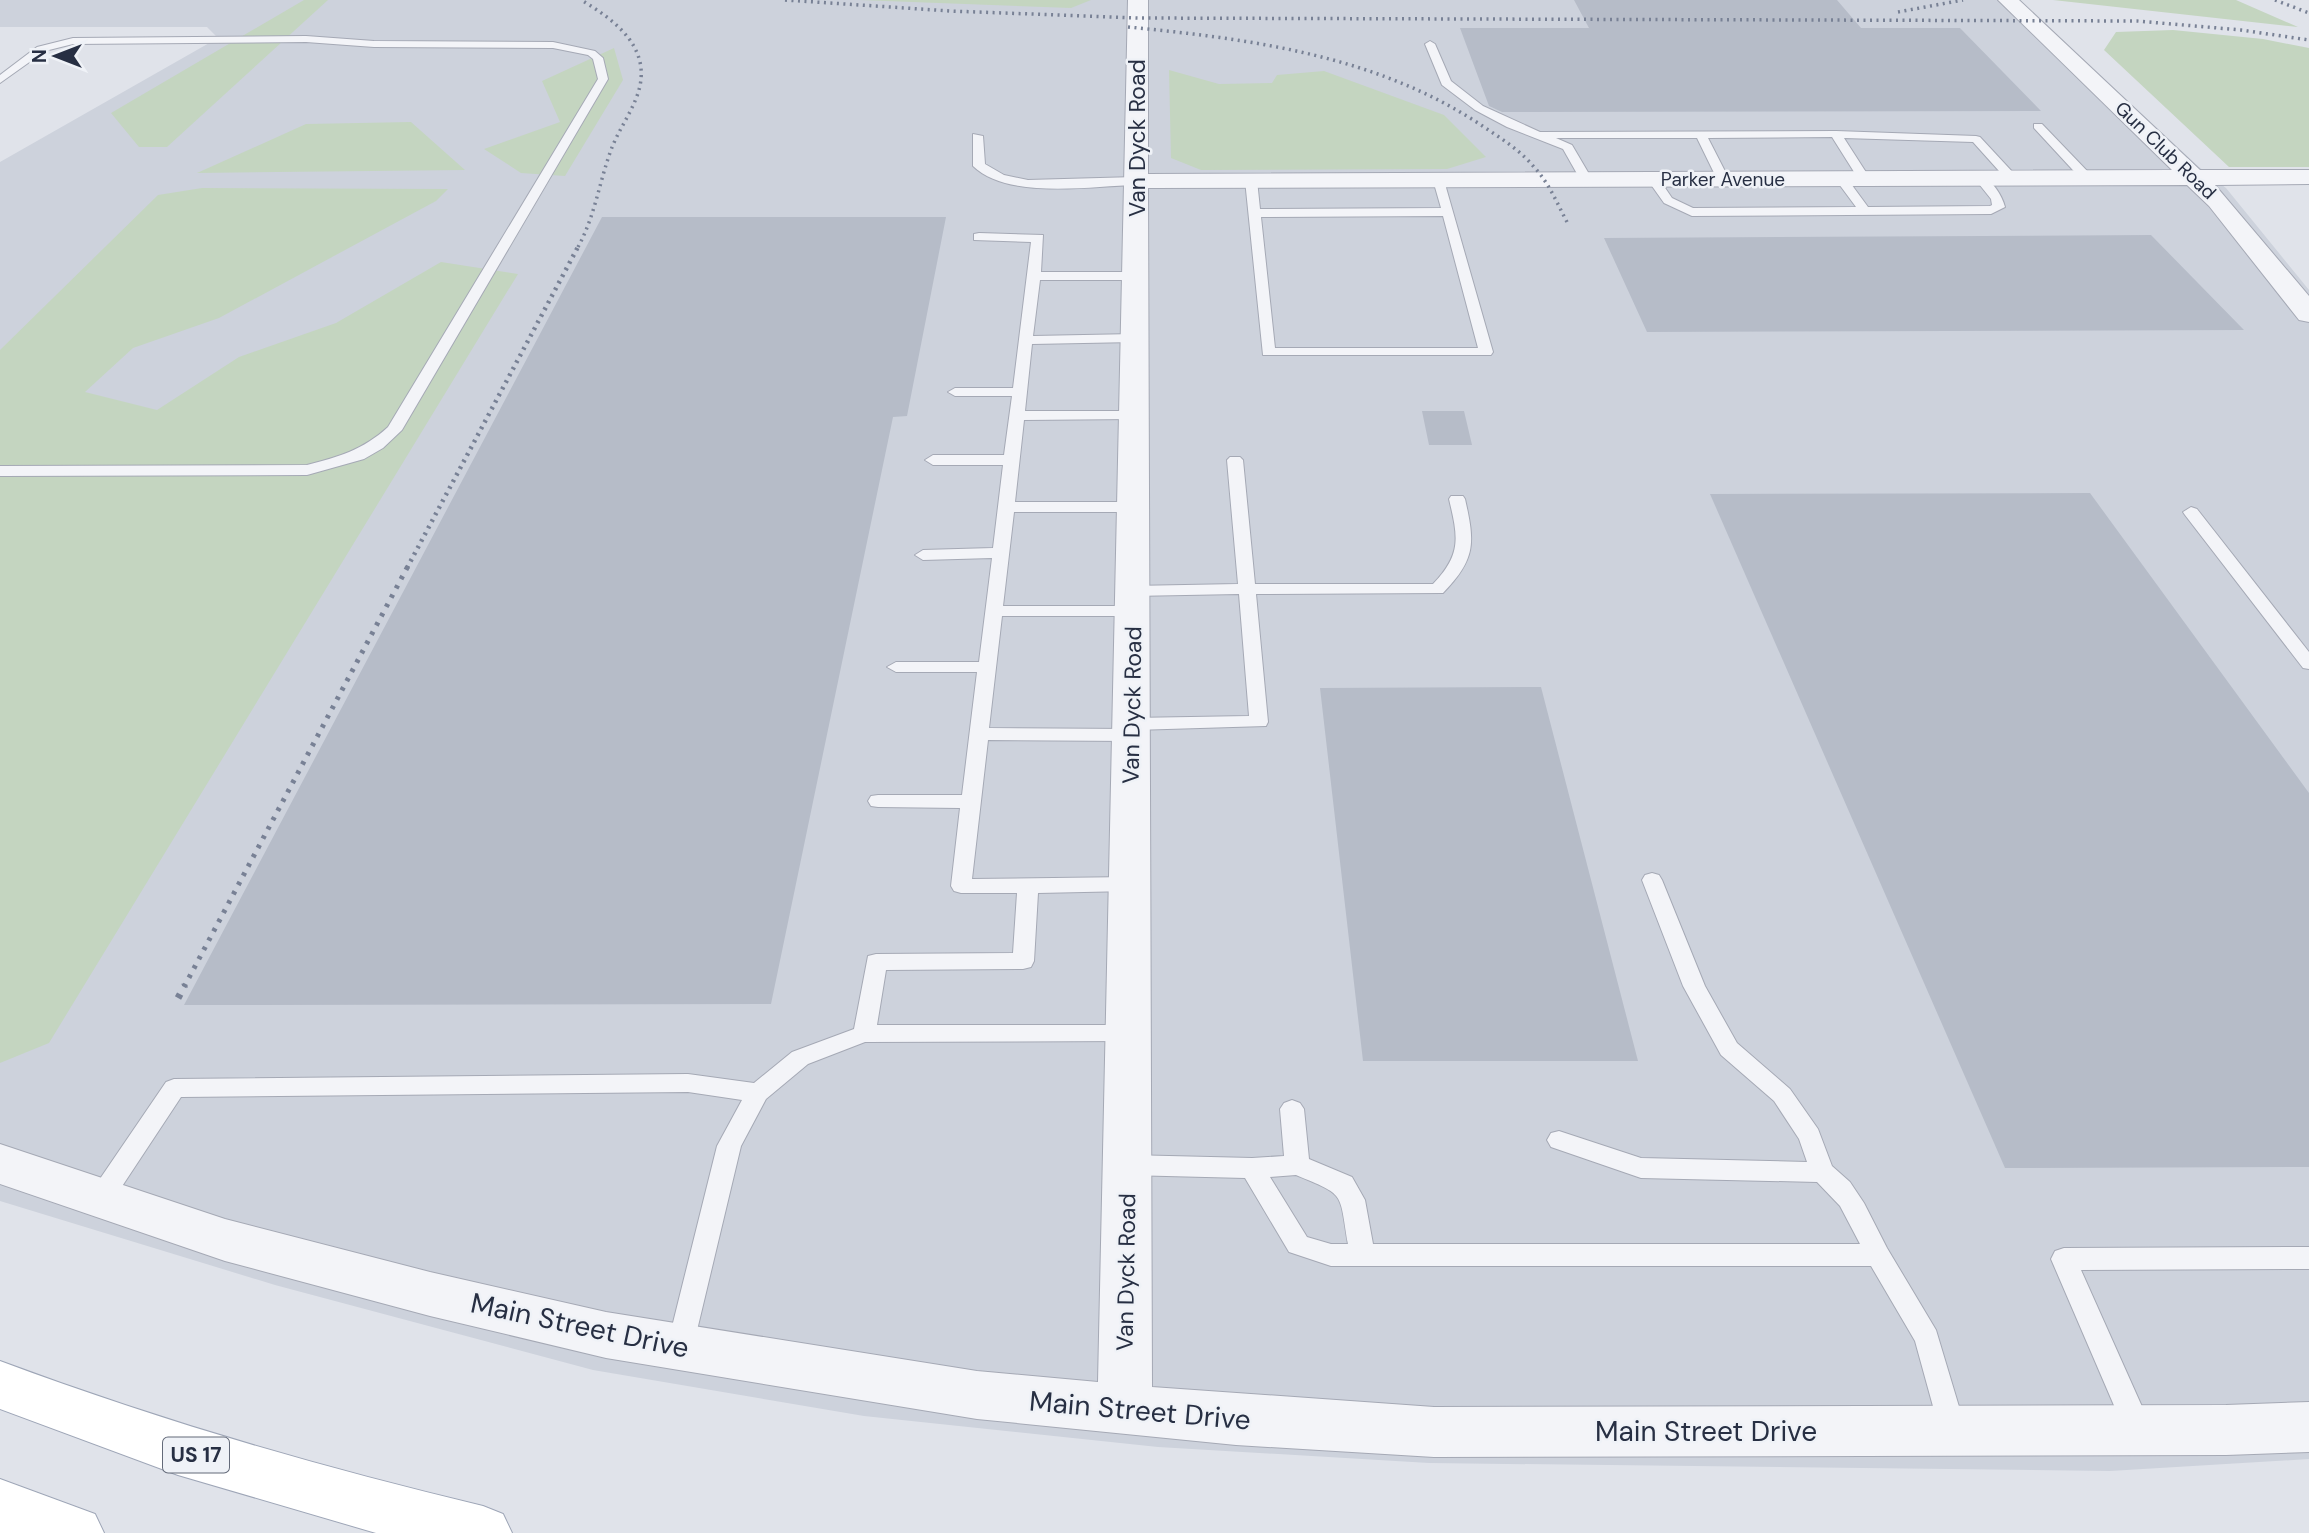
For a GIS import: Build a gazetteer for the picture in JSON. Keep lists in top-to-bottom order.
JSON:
{
  "streets": {
    "main road": ["US 17"],
    "street": [
      "Van Dyck Road",
      "Gun Club Road",
      "Parker Avenue",
      "Main Street Drive"
    ]
  },
  "crossings": [
    ["Van Dyck Road", "Parker Avenue"],
    ["Van Dyck Road", "Main Street Drive"],
    ["Gun Club Road", "Parker Avenue"]
  ],
  "north": "left"
}
